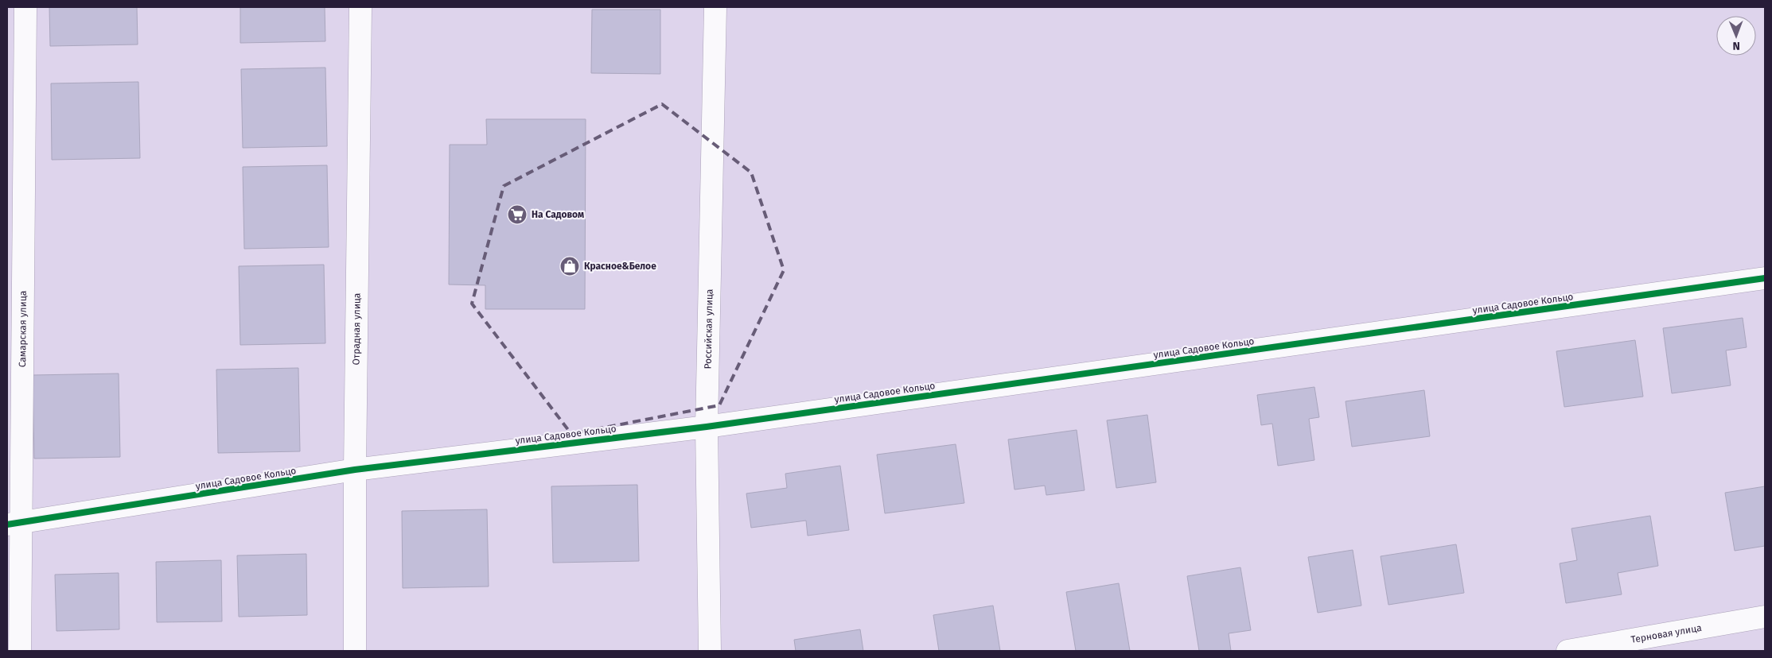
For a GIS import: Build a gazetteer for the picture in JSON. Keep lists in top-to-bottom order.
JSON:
{
  "streets": {
    "street": [
      "улица Садовое Кольцо",
      "Самарская улица",
      "Отрадная улица",
      "Российская улица",
      "Терновая улица"
    ]
  },
  "crossings": [
    ["улица Садовое Кольцо", "Самарская улица"],
    ["улица Садовое Кольцо", "Отрадная улица"],
    ["улица Садовое Кольцо", "Российская улица"]
  ],
  "places": {
    "supermarket": ["На Садовом"],
    "shop": ["Красное&Белое"]
  },
  "north": "bottom"
}
